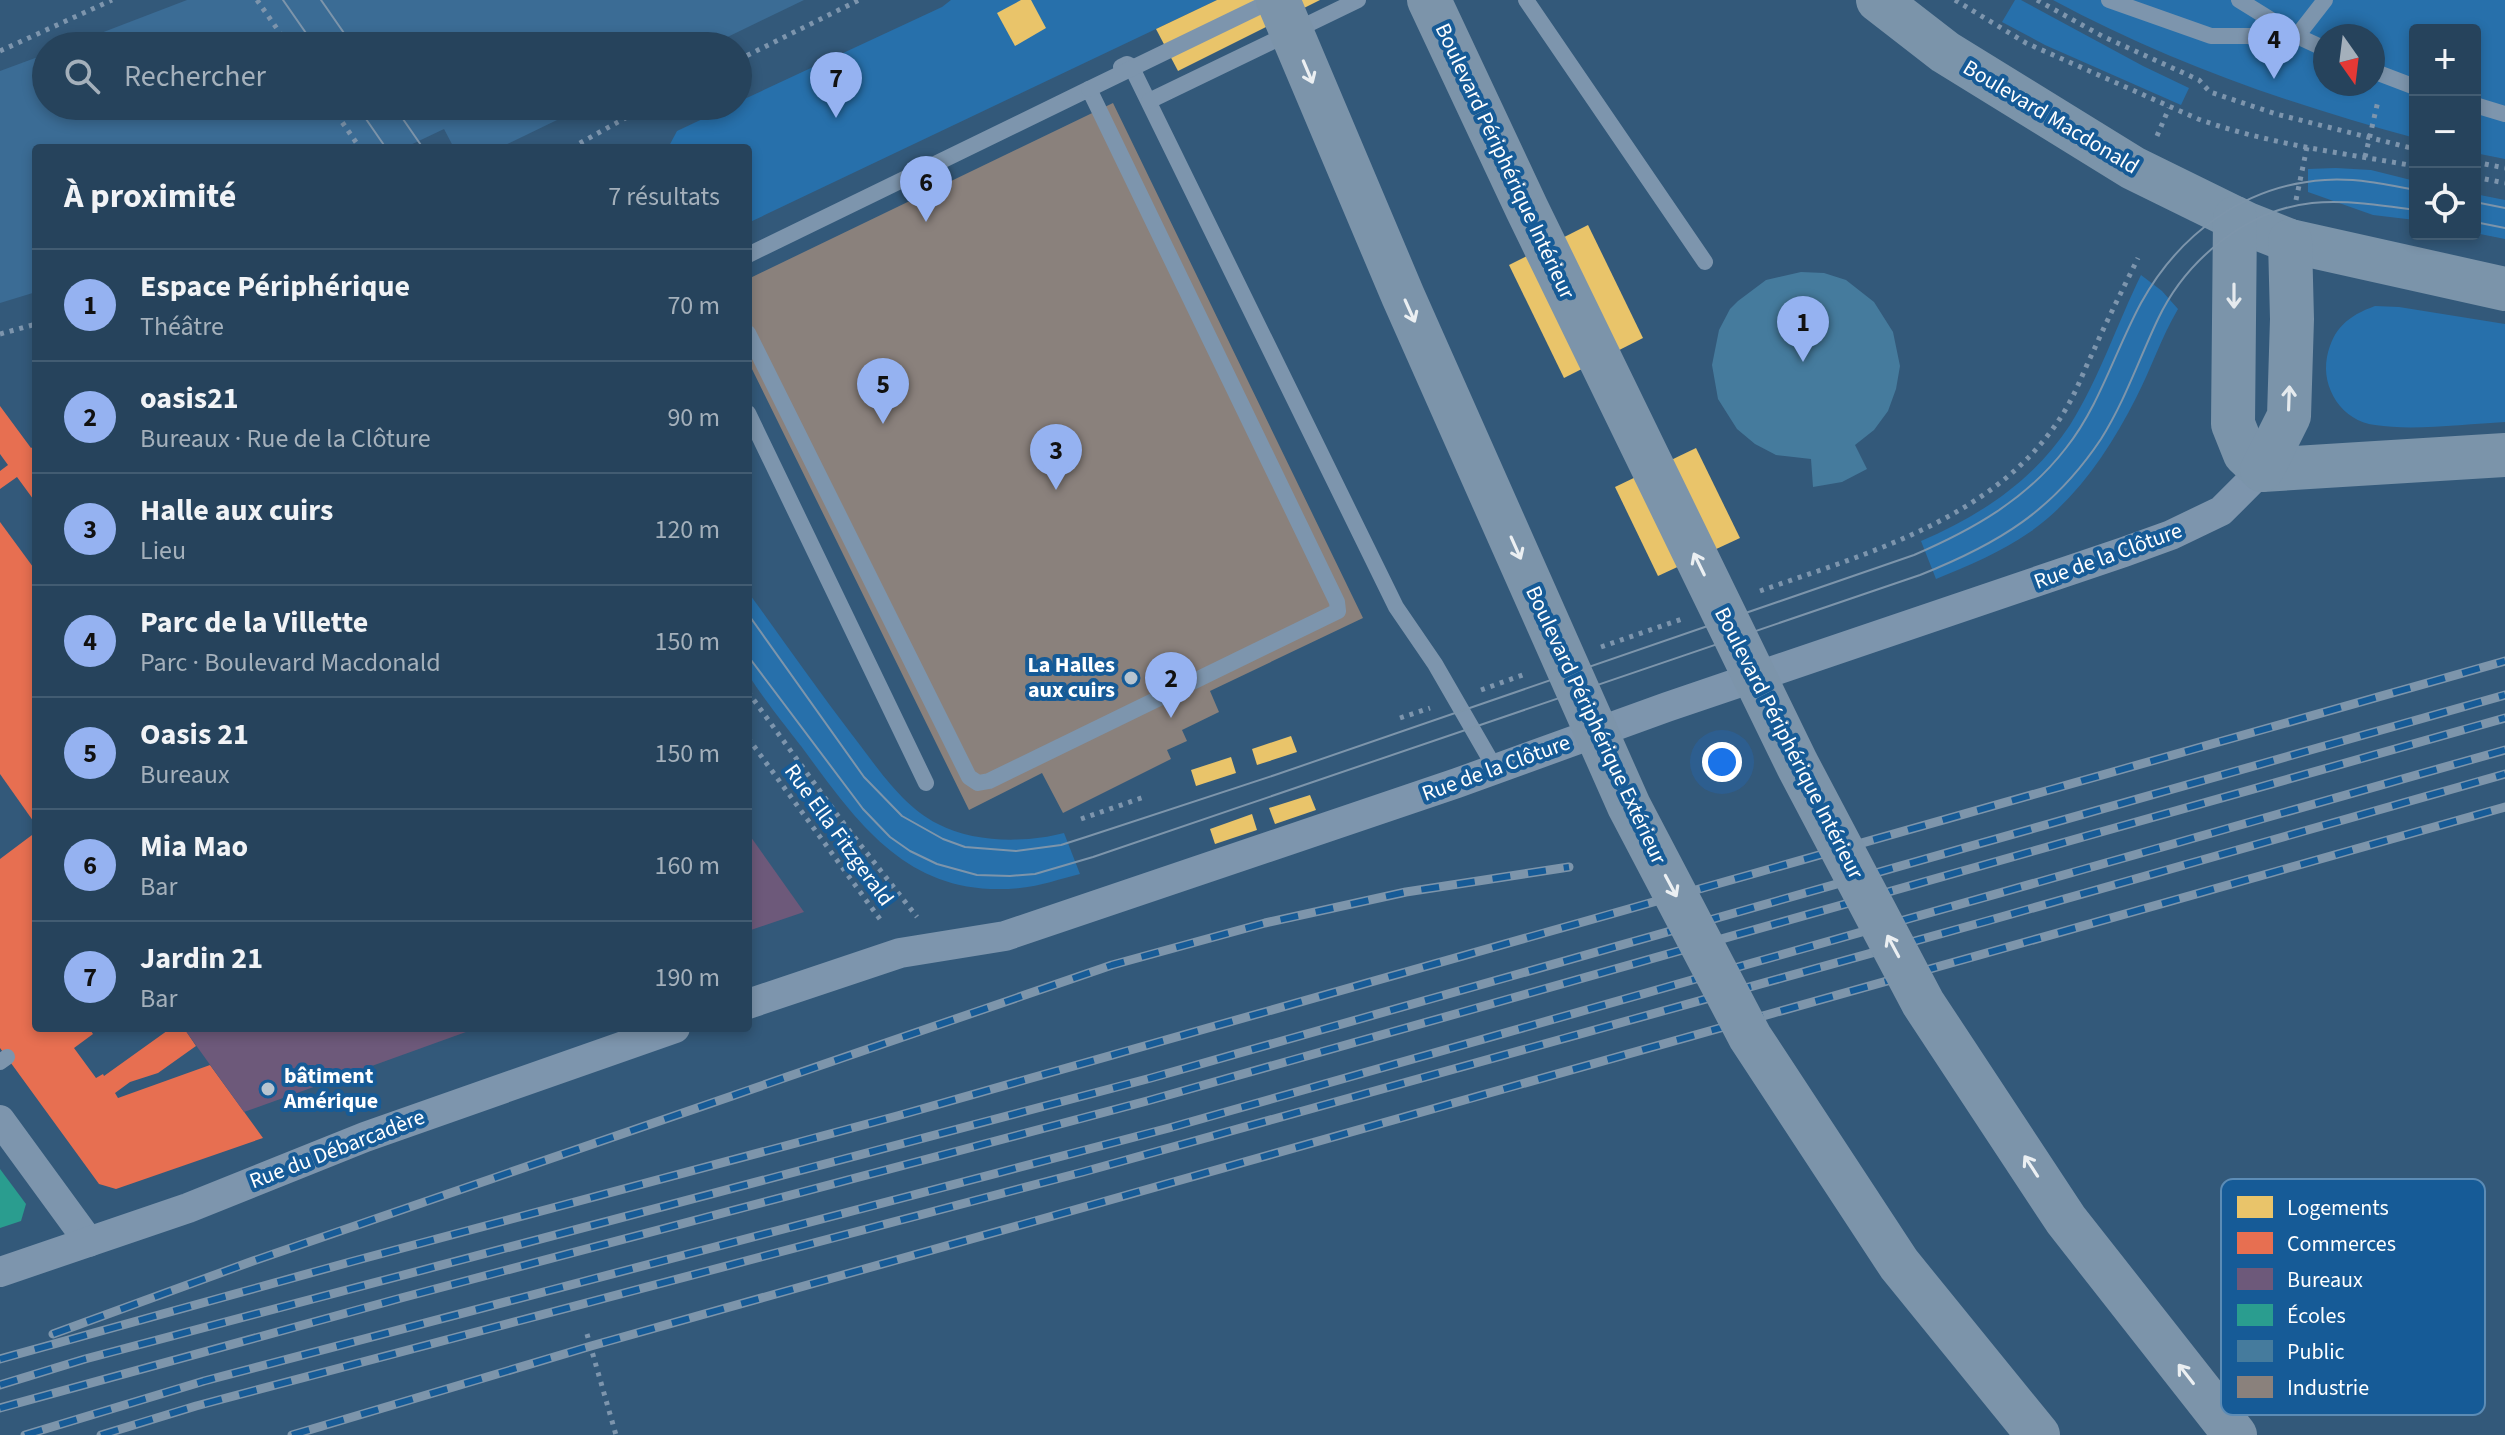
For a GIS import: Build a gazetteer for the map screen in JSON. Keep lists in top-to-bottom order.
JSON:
{
  "streets": {
    "highway": ["Boulevard Périphérique Intérieur", "Boulevard Périphérique Extérieur"],
    "main road": ["Boulevard Macdonald"],
    "street": ["Rue de la Clôture", "Rue du Débarcadère"],
    "path": ["Rue Ella Fitzgerald"]
  },
  "crossings": [
    ["Rue de la Clôture", "Rue Ella Fitzgerald"]
  ],
  "one_way": ["Boulevard Périphérique Intérieur", "Boulevard Périphérique Extérieur"],
  "places": ["La Halles aux cuirs", "bâtiment Amérique"],
  "legend": [
    "Logements",
    "Commerces",
    "Bureaux",
    "Écoles",
    "Public",
    "Industrie"
  ],
  "north": "bottom",
  "page": {
    "pins": [
      "4",
      "7",
      "6",
      "1",
      "5",
      "3",
      "2"
    ],
    "map_buttons": ["+", "−"],
    "search": "Rechercher",
    "heading": ["À proximité", "7 résultats"],
    "list": [
      {
        "mark": "1",
        "name": "Espace Périphérique",
        "note": "Théâtre",
        "value": "70 m"
      },
      {
        "mark": "2",
        "name": "oasis21",
        "note": "Bureaux · Rue de la Clôture",
        "value": "90 m"
      },
      {
        "mark": "3",
        "name": "Halle aux cuirs",
        "note": "Lieu",
        "value": "120 m"
      },
      {
        "mark": "4",
        "name": "Parc de la Villette",
        "note": "Parc · Boulevard Macdonald",
        "value": "150 m"
      },
      {
        "mark": "5",
        "name": "Oasis 21",
        "note": "Bureaux",
        "value": "150 m"
      },
      {
        "mark": "6",
        "name": "Mia Mao",
        "note": "Bar",
        "value": "160 m"
      },
      {
        "mark": "7",
        "name": "Jardin 21",
        "note": "Bar",
        "value": "190 m"
      }
    ]
  }
}
